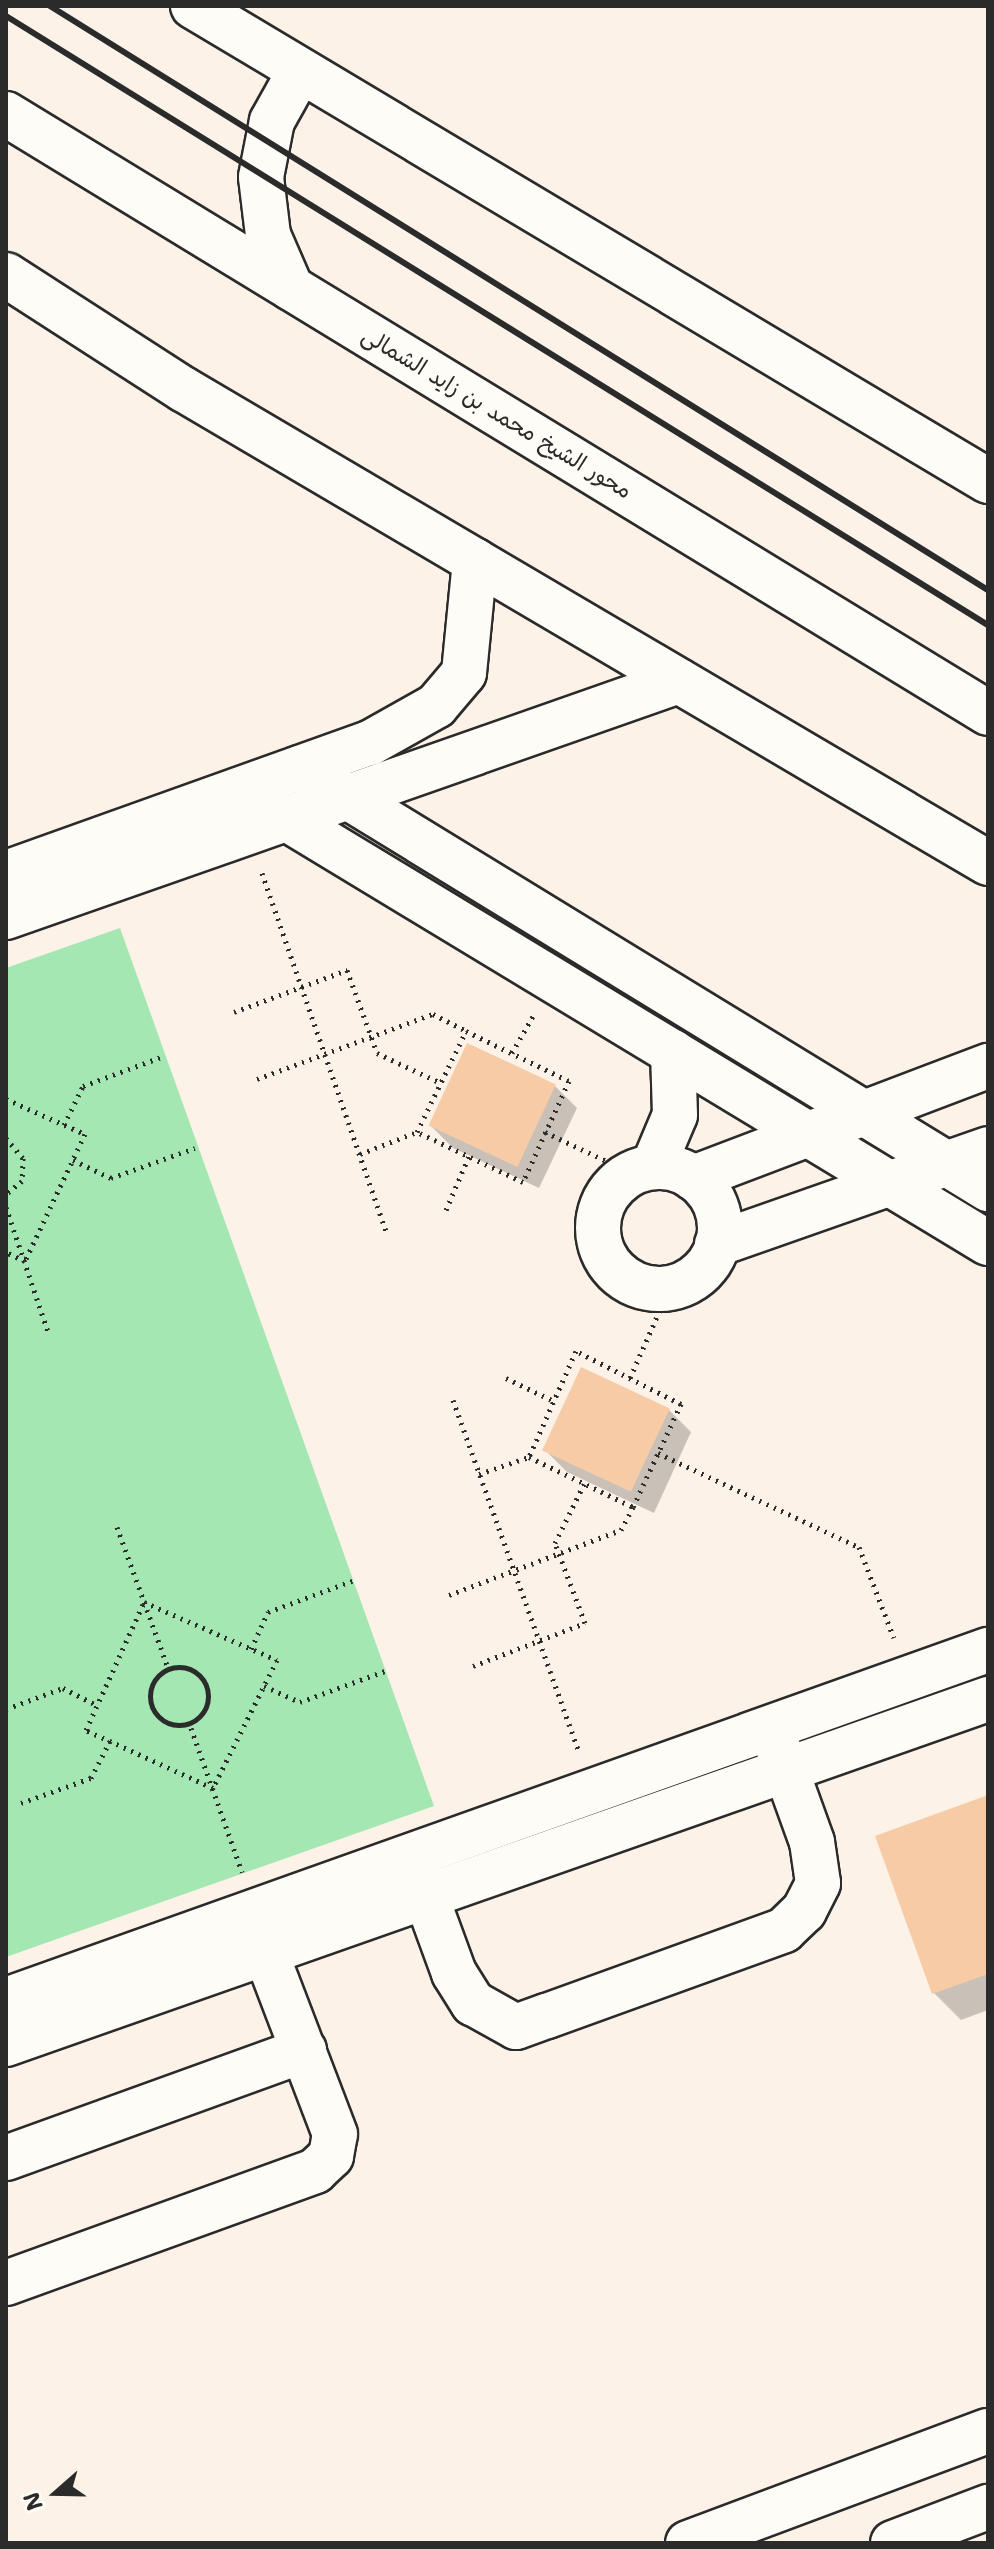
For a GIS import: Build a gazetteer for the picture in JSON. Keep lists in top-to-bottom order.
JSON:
{
  "streets": {
    "main road": ["محور الشيخ محمد بن زايد الشمالى"]
  },
  "north": "left"
}
